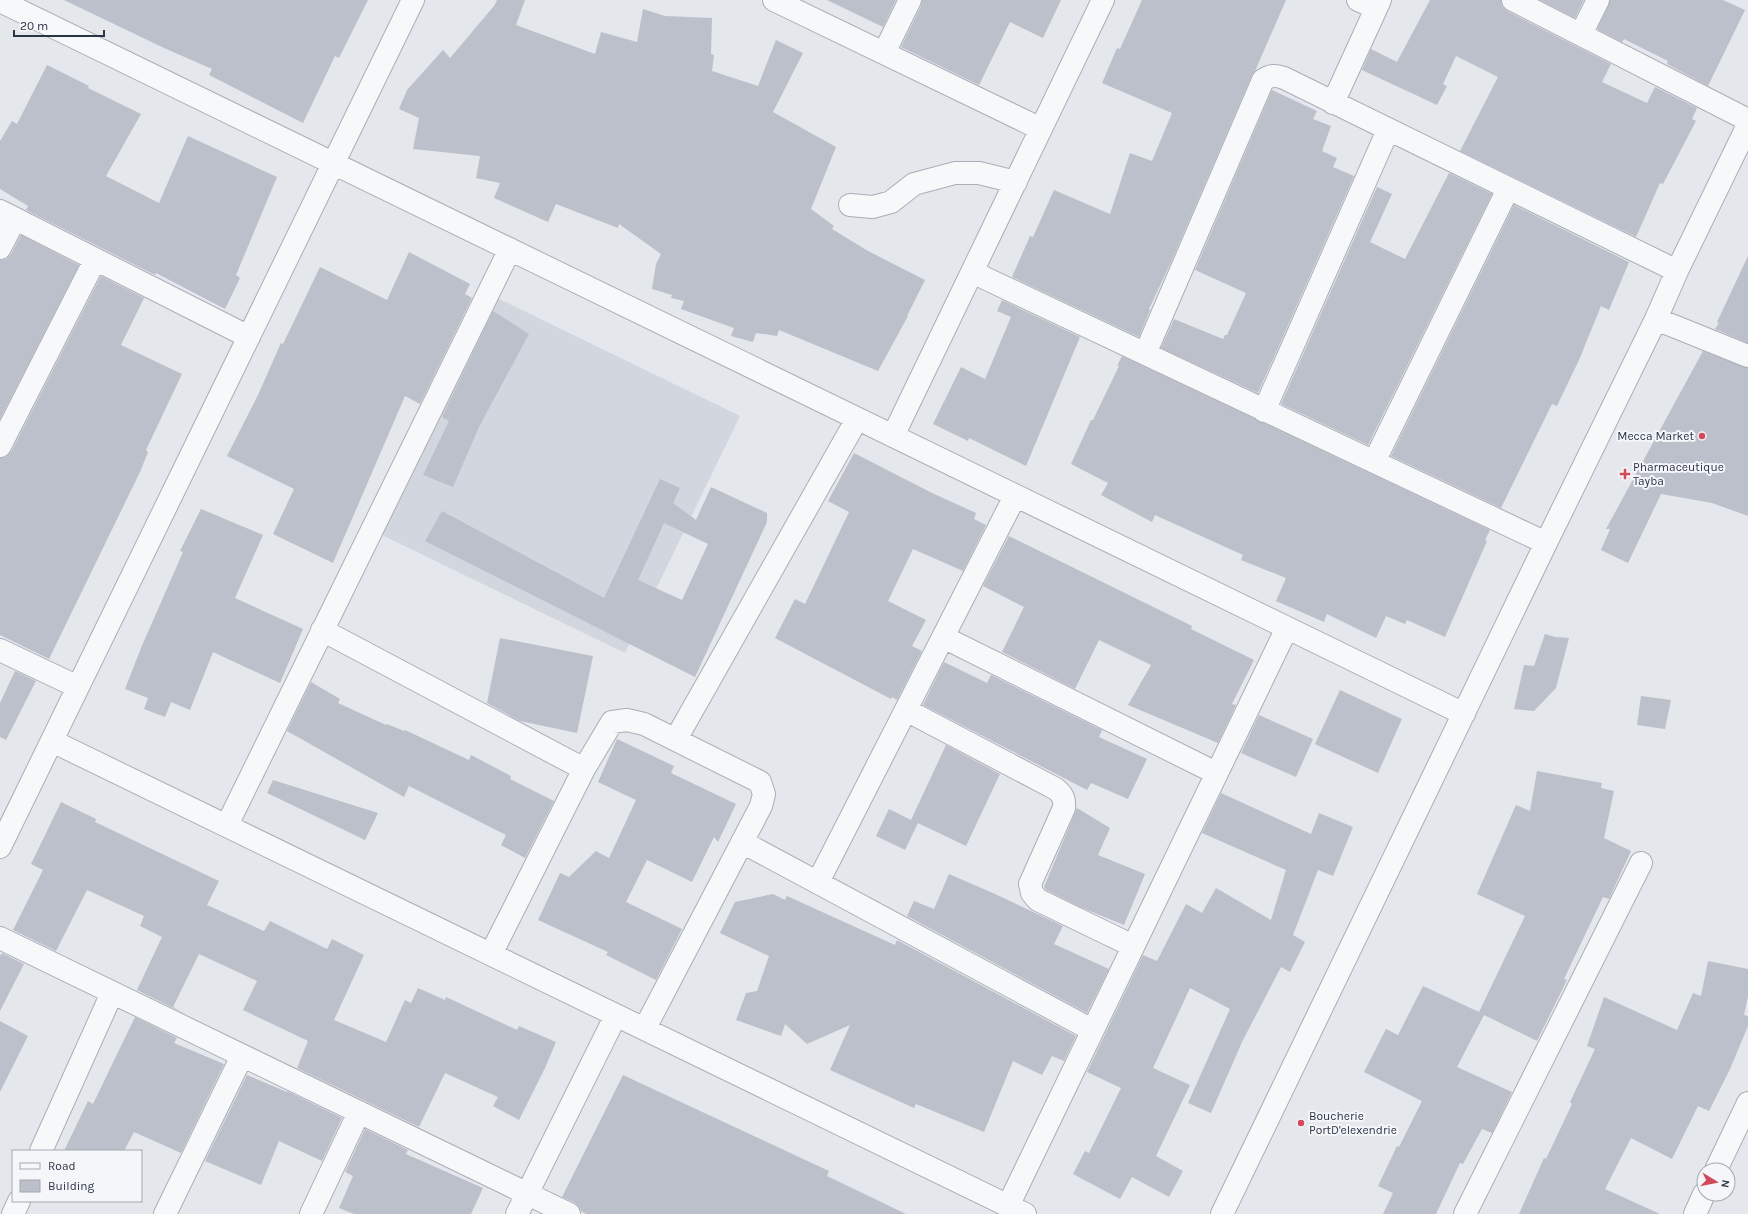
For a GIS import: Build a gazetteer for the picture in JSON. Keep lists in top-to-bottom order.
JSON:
{
  "places": {
    "other": ["Mecca Market", "Boucherie PortD'elexendrie"],
    "health": ["Pharmaceutique Tayba"]
  },
  "legend": ["Road", "Building"],
  "scale_bar": "20 m",
  "north": "right"
}
